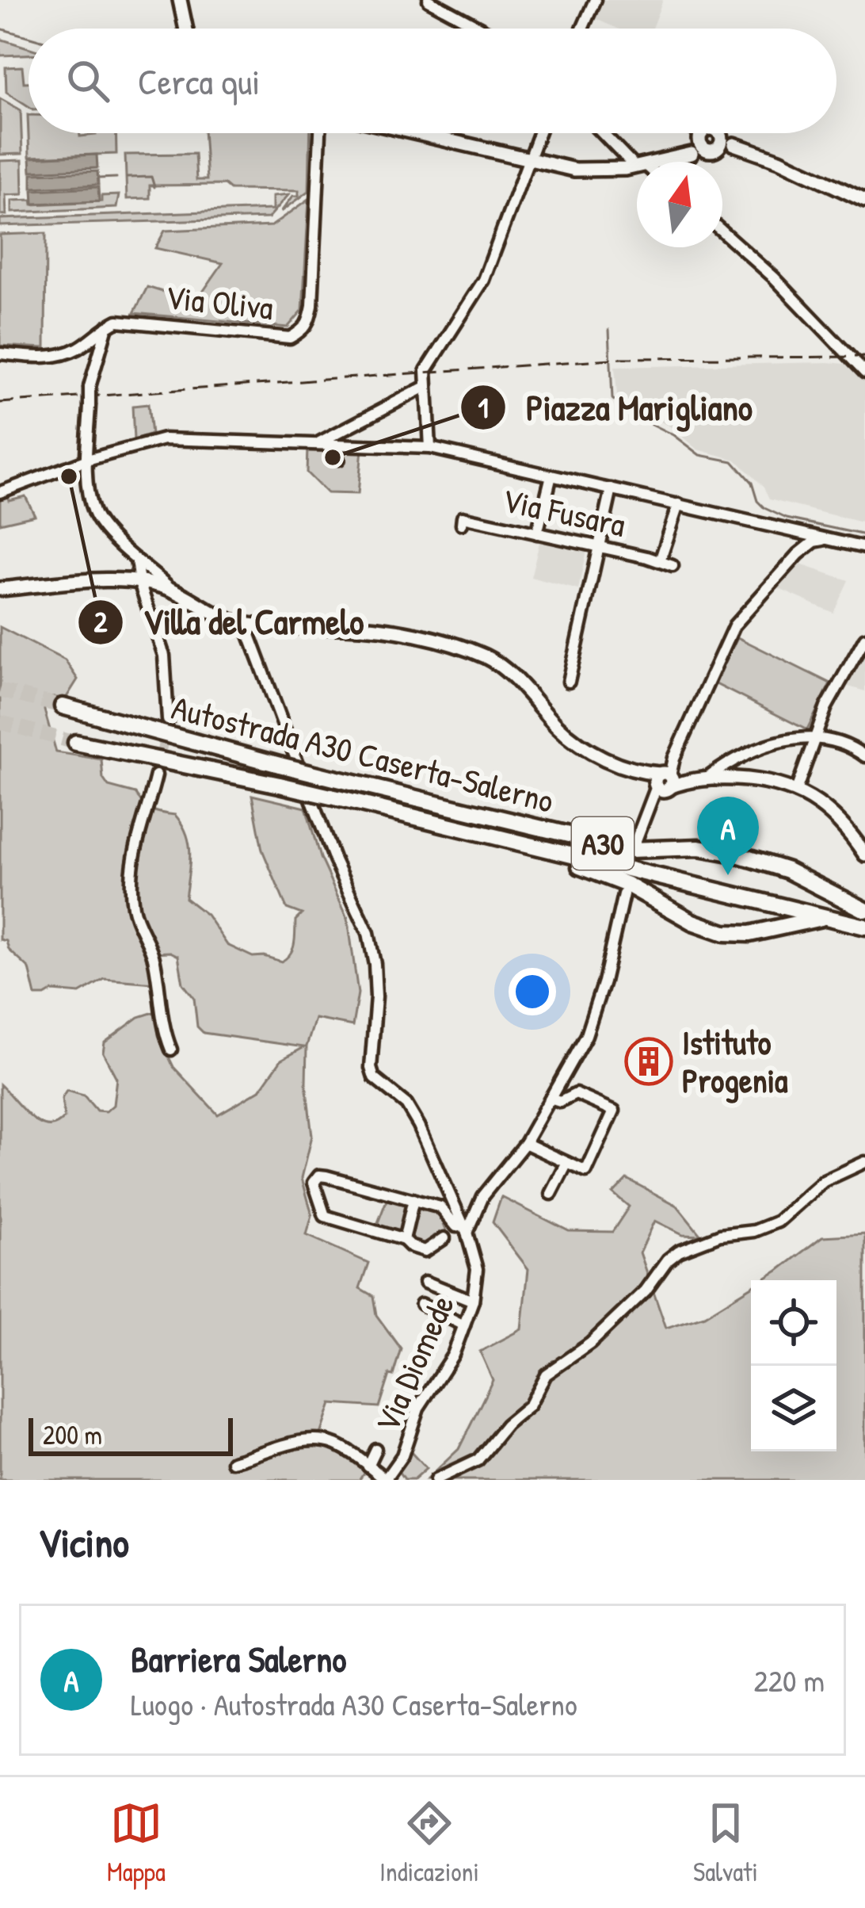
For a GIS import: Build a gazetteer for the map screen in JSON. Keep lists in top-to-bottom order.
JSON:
{
  "streets": {
    "highway": ["Autostrada A30 Caserta-Salerno", "A30"],
    "street": ["Via Oliva", "Via Fusara", "Via Diomede"]
  },
  "places": {
    "other": ["Piazza Marigliano", "Villa del Carmelo"],
    "building": ["Istituto Progenia"]
  },
  "scale_bar": "200 m",
  "north": "top",
  "page": {
    "search": "Cerca qui",
    "pins": "A",
    "scale": "200 m",
    "heading": "Vicino",
    "list": [
      {
        "mark": "A",
        "name": "Barriera Salerno",
        "note": "Luogo · Autostrada A30 Caserta-Salerno",
        "value": "220 m"
      }
    ],
    "nav": ["Mappa", "Indicazioni", "Salvati"]
  }
}
